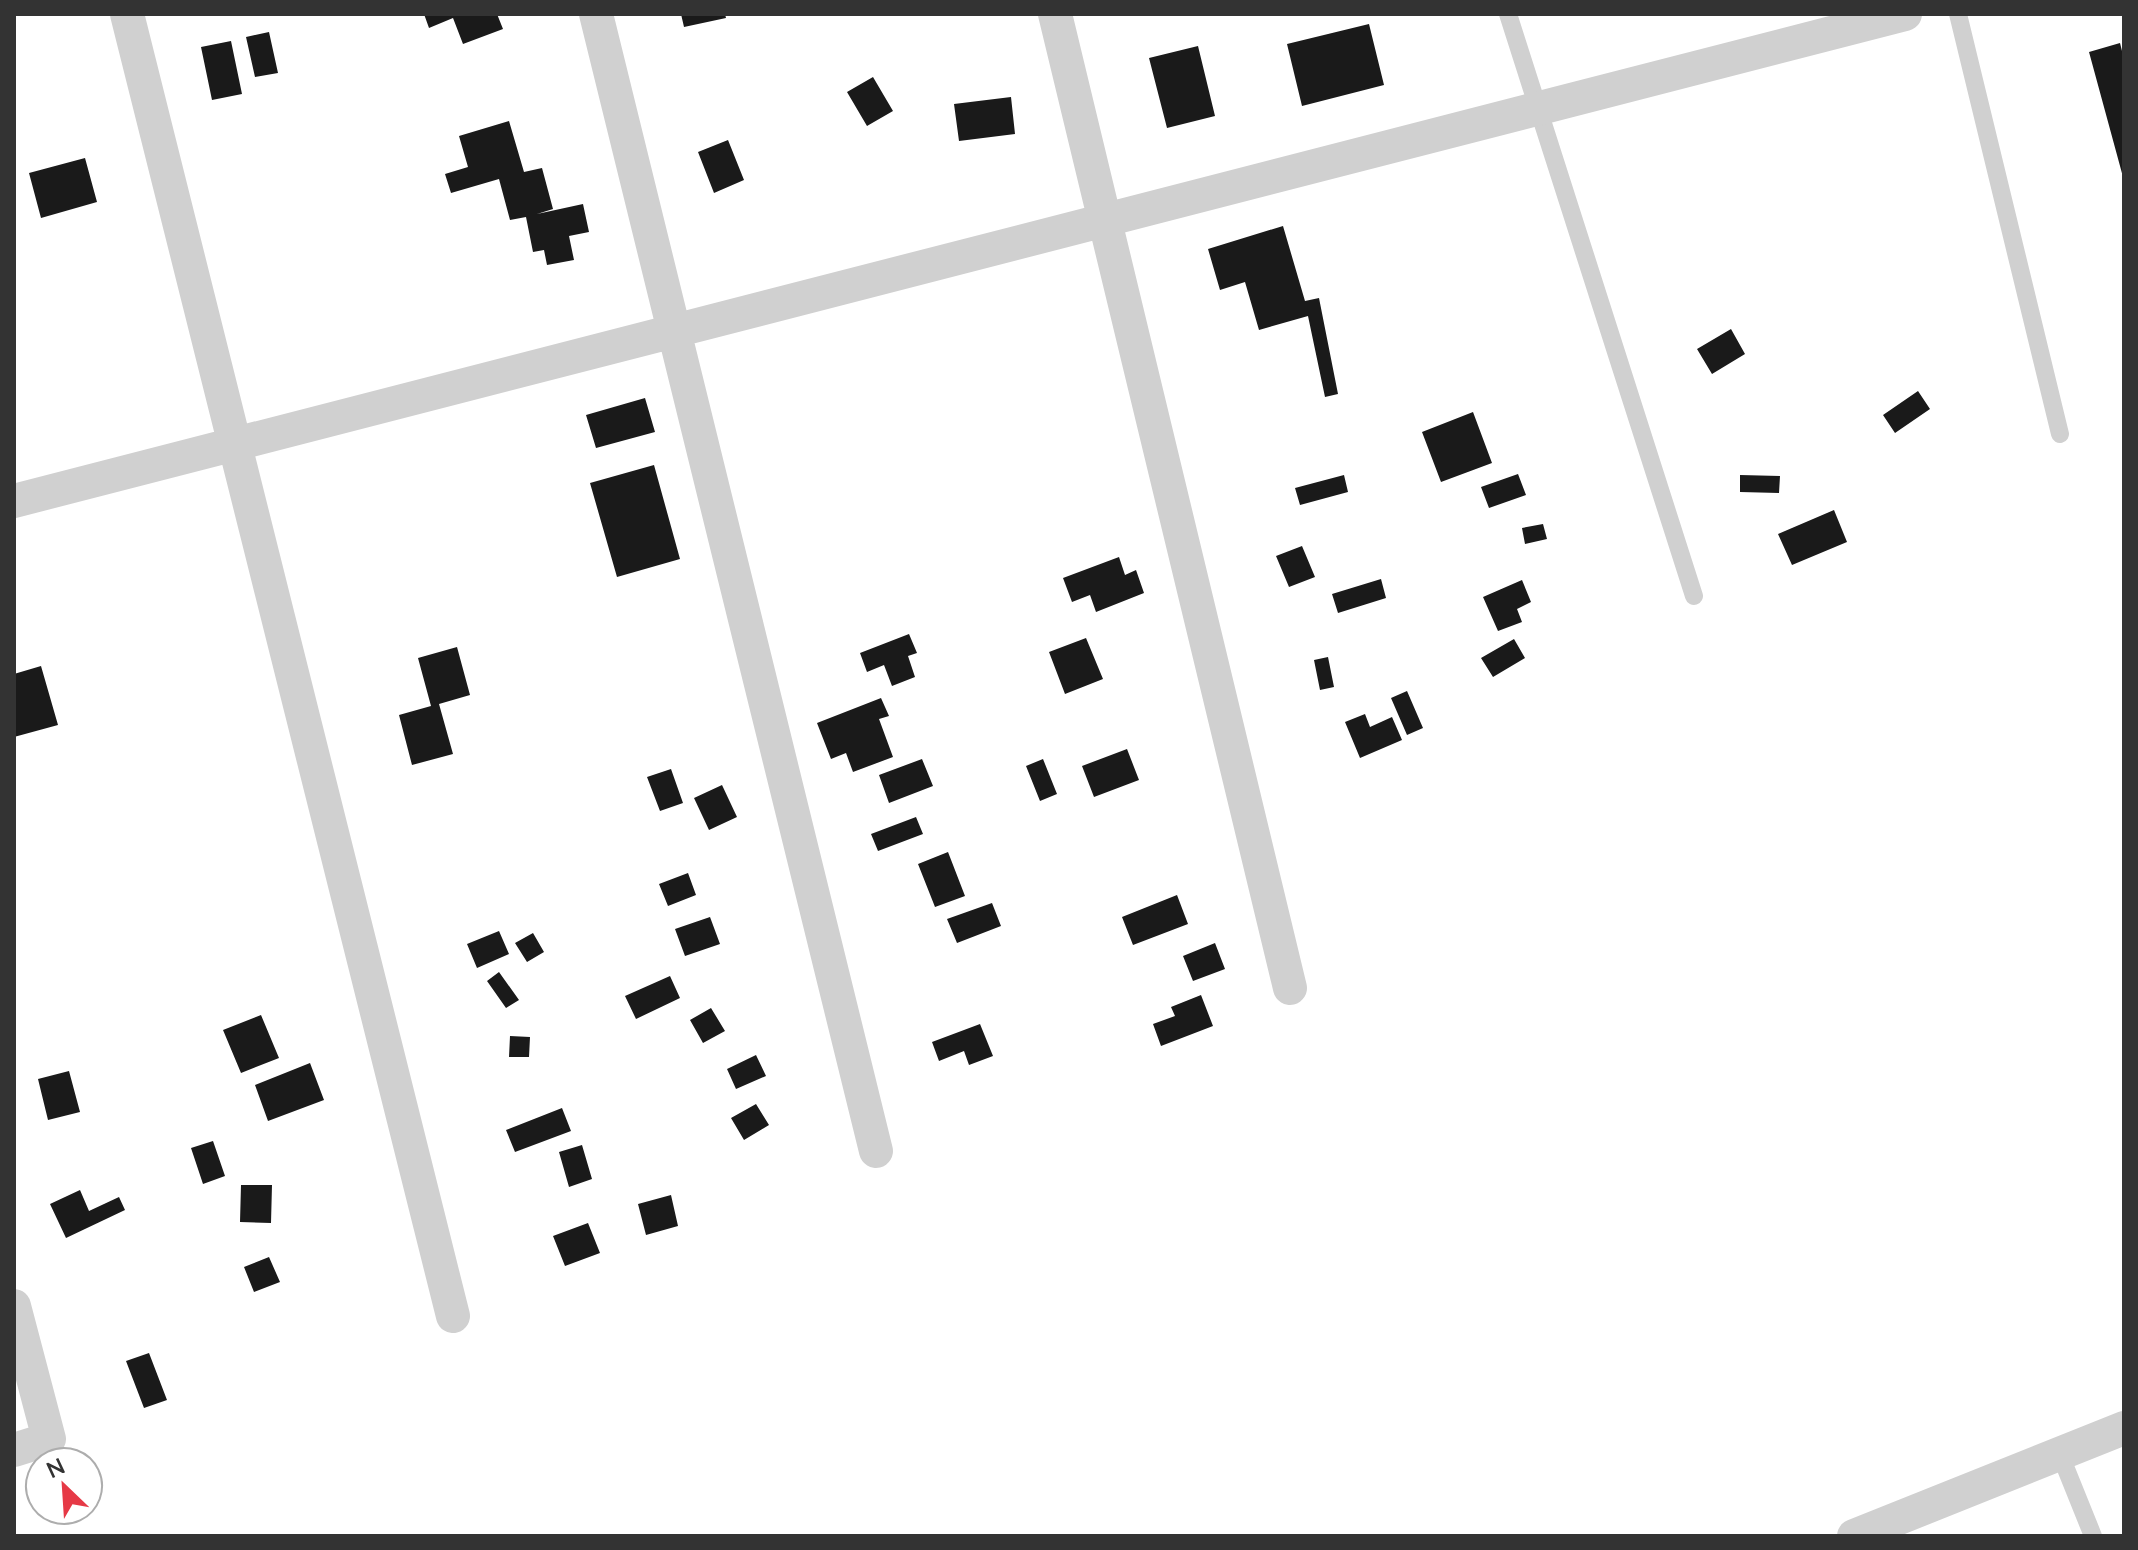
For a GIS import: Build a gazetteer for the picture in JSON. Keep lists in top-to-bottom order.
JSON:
{
  "north": "top left"
}
